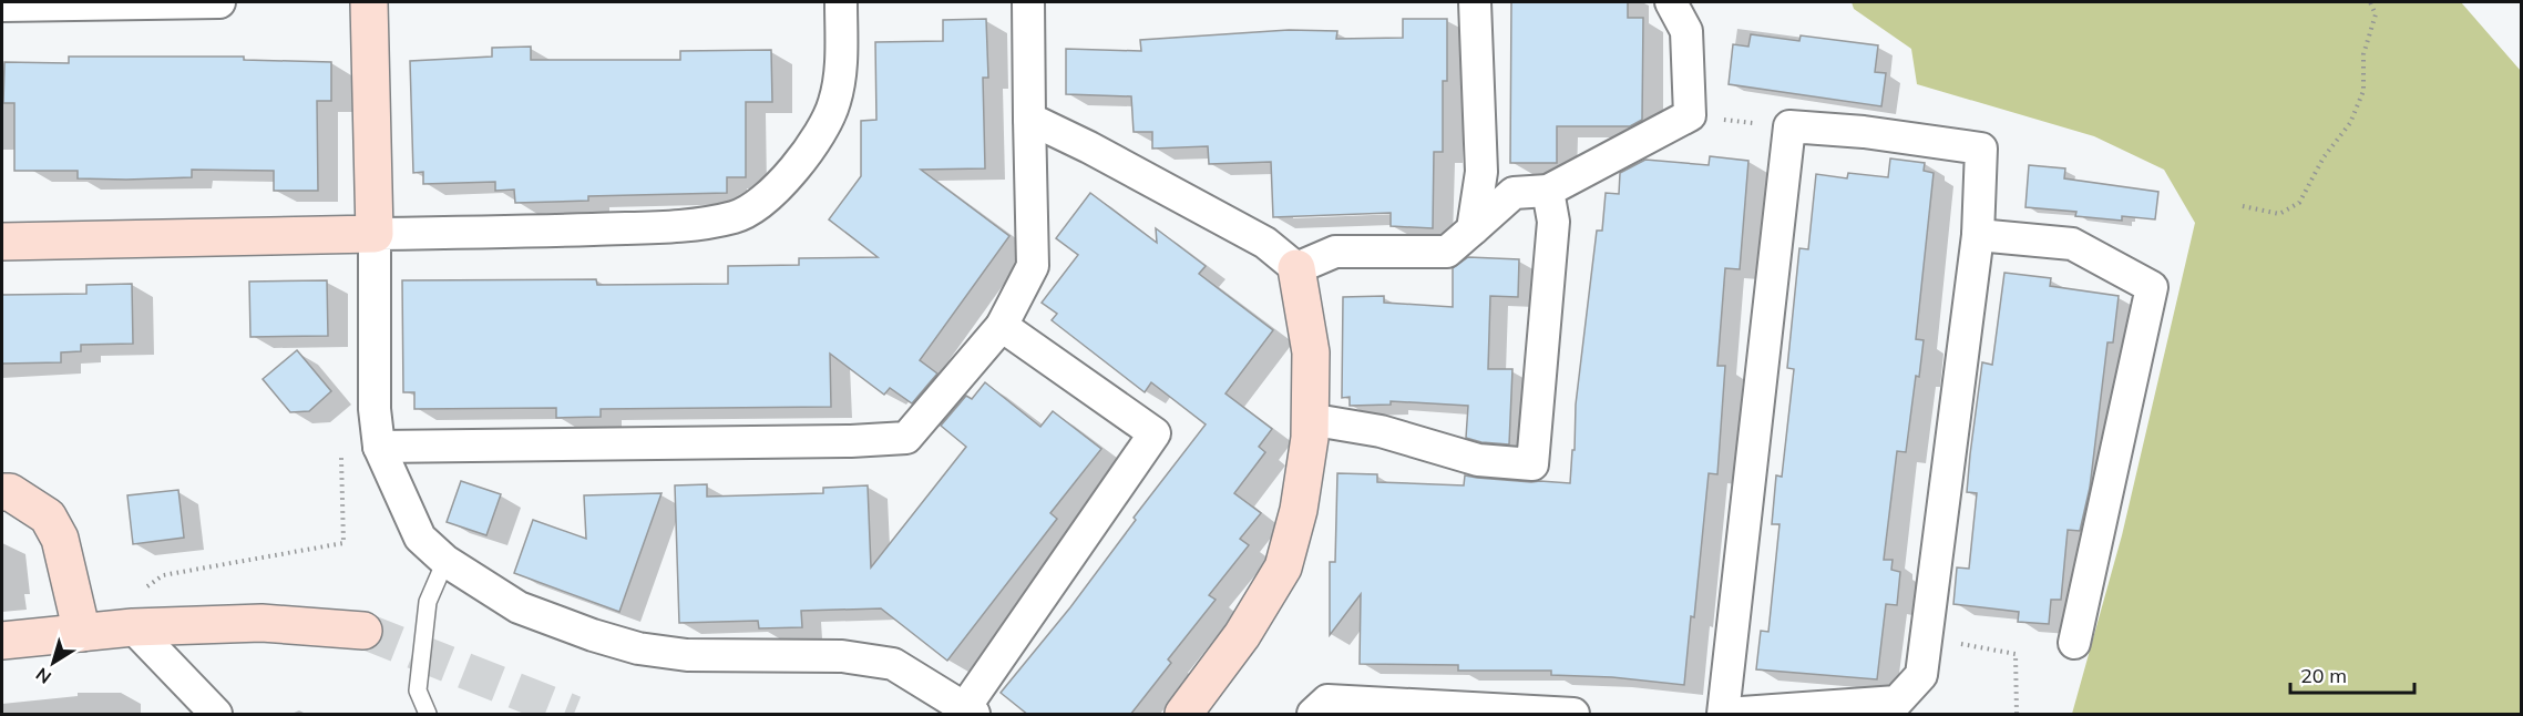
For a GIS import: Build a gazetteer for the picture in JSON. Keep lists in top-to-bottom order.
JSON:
{
  "scale_bar": "20 m",
  "north": "bottom left"
}
